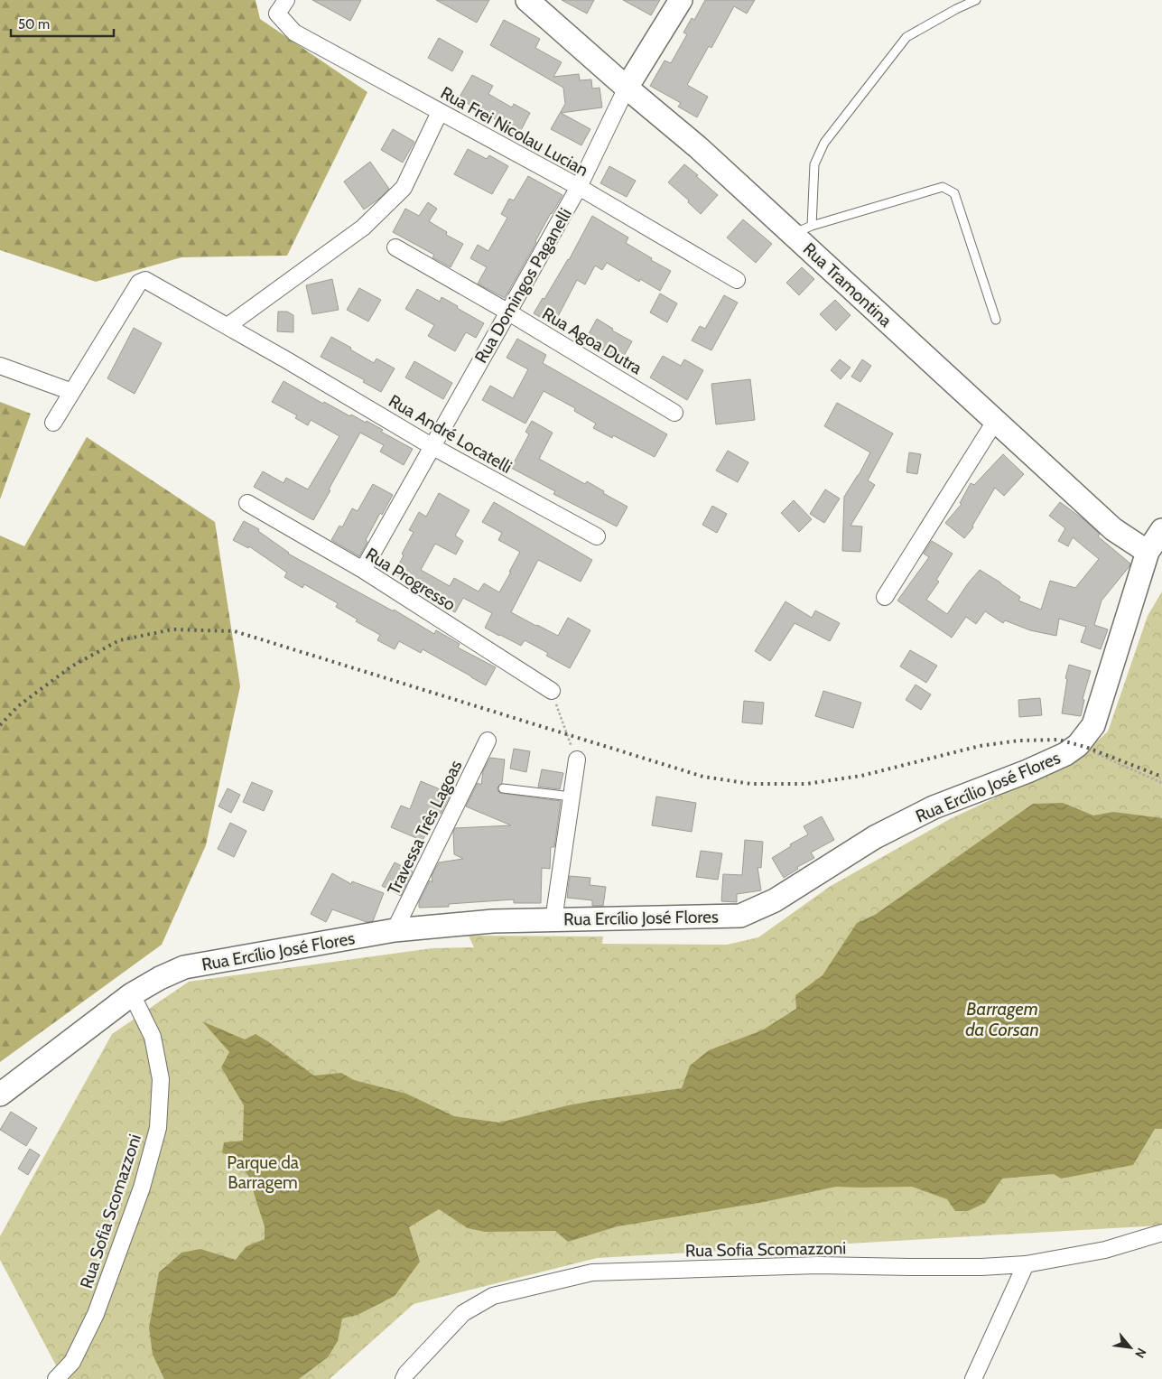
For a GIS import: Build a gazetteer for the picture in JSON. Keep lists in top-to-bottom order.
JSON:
{
  "streets": {
    "street": [
      "Rua Frei Nicolau Lucian",
      "Rua Tramontina",
      "Rua Domingos Paganelli",
      "Rua Agoa Dutra",
      "Rua André Locatelli",
      "Rua Progresso",
      "Rua Ercílio José Flores",
      "Travessa Três Lagoas",
      "Rua Sofia Scomazzoni"
    ]
  },
  "crossings": [
    ["Rua Frei Nicolau Lucian", "Rua Domingos Paganelli"],
    ["Rua Tramontina", "Rua Domingos Paganelli"],
    ["Rua Tramontina", "Rua Ercílio José Flores"],
    ["Rua Domingos Paganelli", "Rua Agoa Dutra"],
    ["Rua Domingos Paganelli", "Rua André Locatelli"],
    ["Rua Domingos Paganelli", "Rua Progresso"],
    ["Rua Ercílio José Flores", "Travessa Três Lagoas"],
    ["Rua Ercílio José Flores", "Rua Sofia Scomazzoni"]
  ],
  "water": ["Barragem da Corsan"],
  "parks": ["Parque da Barragem"],
  "scale_bar": "50 m",
  "north": "bottom right"
}
